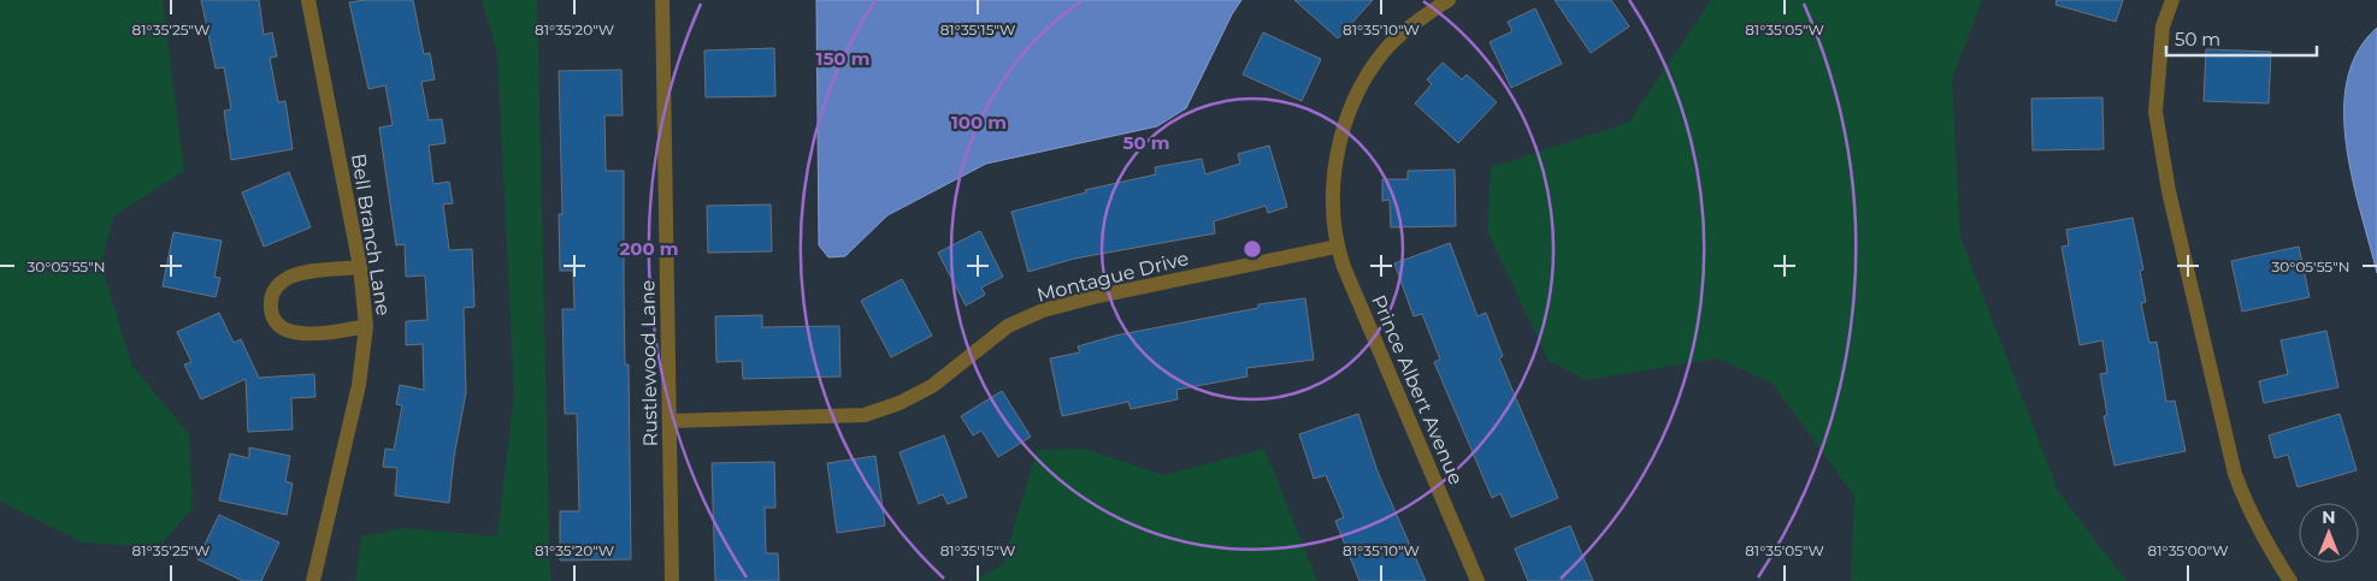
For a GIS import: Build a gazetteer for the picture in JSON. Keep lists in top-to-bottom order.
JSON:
{
  "streets": {
    "street": [
      "Bell Branch Lane",
      "Montague Drive",
      "Rustlewood Lane",
      "Prince Albert Avenue"
    ]
  },
  "crossings": [
    ["Montague Drive", "Rustlewood Lane"],
    ["Montague Drive", "Prince Albert Avenue"]
  ],
  "scale_bar": "50 m",
  "north": "top",
  "coordinates": [
    "81°35'25\"W",
    "81°35'20\"W",
    "81°35'15\"W",
    "81°35'10\"W",
    "81°35'05\"W",
    "30°05'55\"N",
    "81°35'00\"W"
  ],
  "rings": [
    "150 m",
    "100 m",
    "50 m",
    "200 m"
  ]
}
